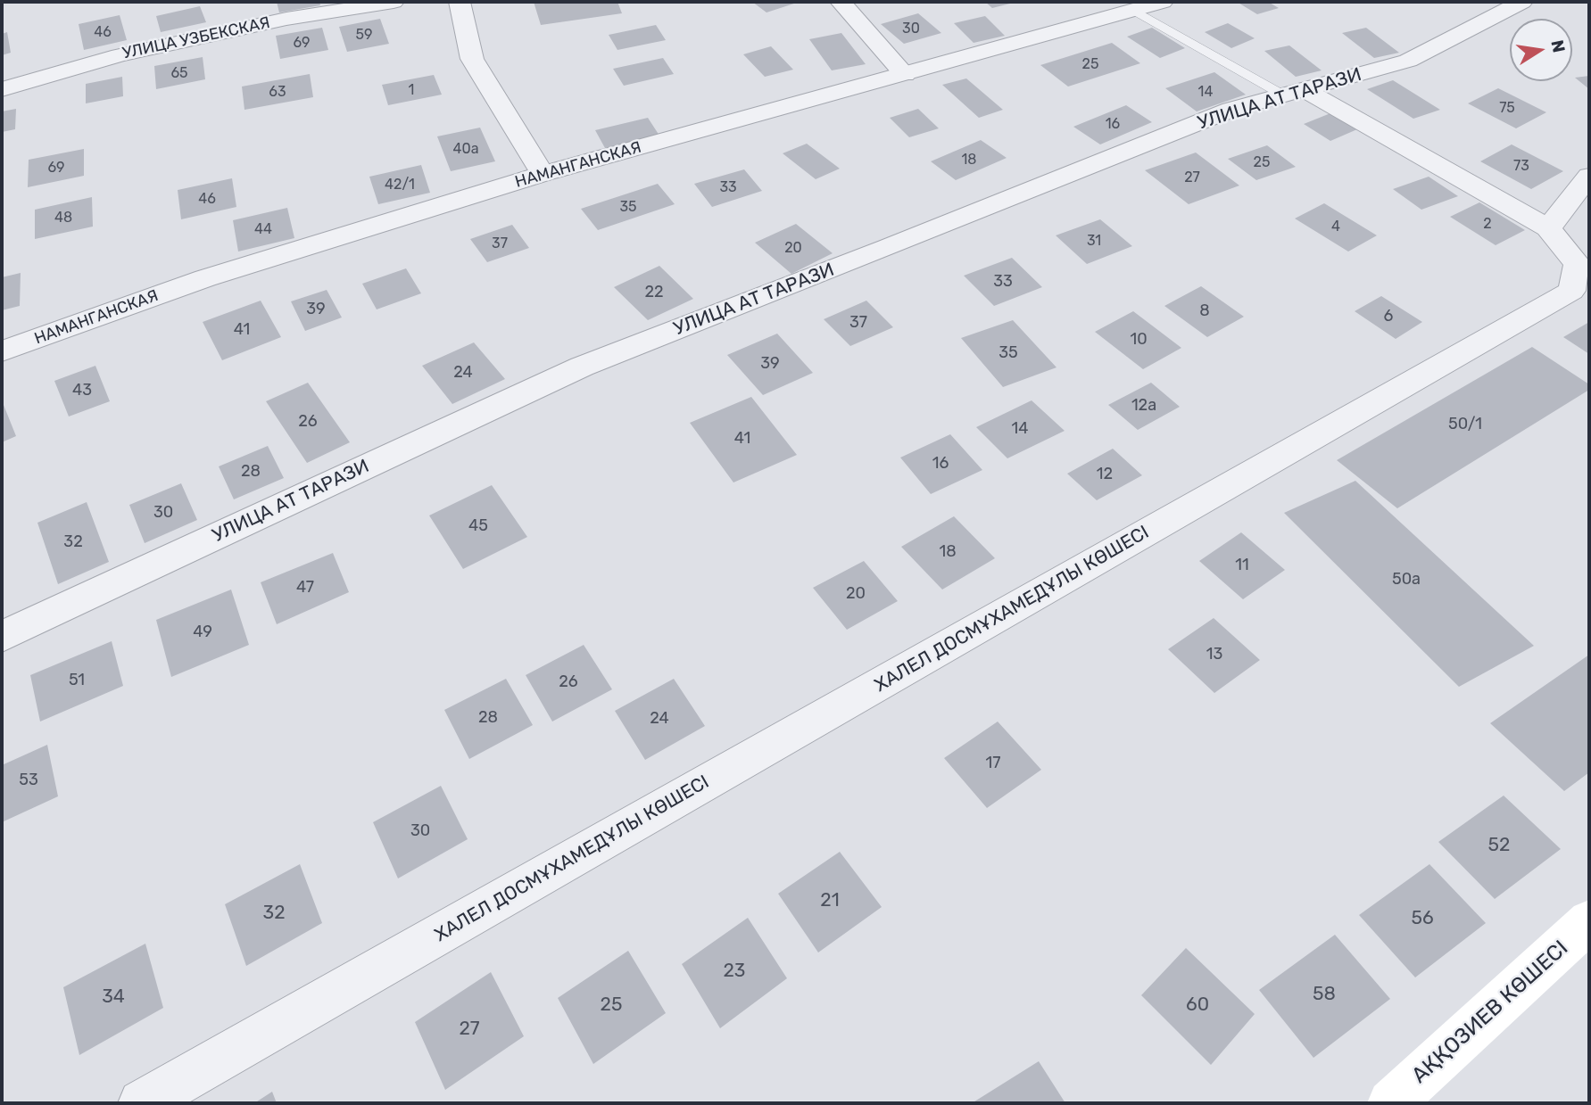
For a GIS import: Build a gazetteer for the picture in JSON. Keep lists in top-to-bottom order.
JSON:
{
  "streets": {
    "main road": ["АҚҚОЗИЕВ КӨШЕСІ"],
    "street": [
      "УЛИЦА УЗБЕКСКАЯ",
      "УЛИЦА АТ ТАРАЗИ",
      "НАМАНГАНСКАЯ",
      "ХАЛЕЛ ДОСМҰХАМЕДҰЛЫ КӨШЕСІ"
    ]
  },
  "crossings": [
    ["УЛИЦА АТ ТАРАЗИ", "ХАЛЕЛ ДОСМҰХАМЕДҰЛЫ КӨШЕСІ"]
  ],
  "house_numbers": [
    "30",
    "46",
    "59",
    "69",
    "25",
    "65",
    "1",
    "63",
    "14",
    "75",
    "16",
    "40а",
    "18",
    "25",
    "73",
    "69",
    "27",
    "42/1",
    "33",
    "46",
    "35",
    "48",
    "2",
    "4",
    "44",
    "31",
    "37",
    "20",
    "33",
    "22",
    "39",
    "8",
    "6",
    "37",
    "41",
    "10",
    "35",
    "39",
    "24",
    "43",
    "12а",
    "26",
    "50/1",
    "14",
    "41",
    "16",
    "28",
    "12",
    "30",
    "45",
    "32",
    "18",
    "11",
    "50а",
    "47",
    "20",
    "49",
    "13",
    "51",
    "26",
    "28",
    "24",
    "17",
    "53",
    "30",
    "52",
    "21",
    "32",
    "56",
    "23",
    "58",
    "34",
    "25",
    "60",
    "27"
  ],
  "north": "right"
}
